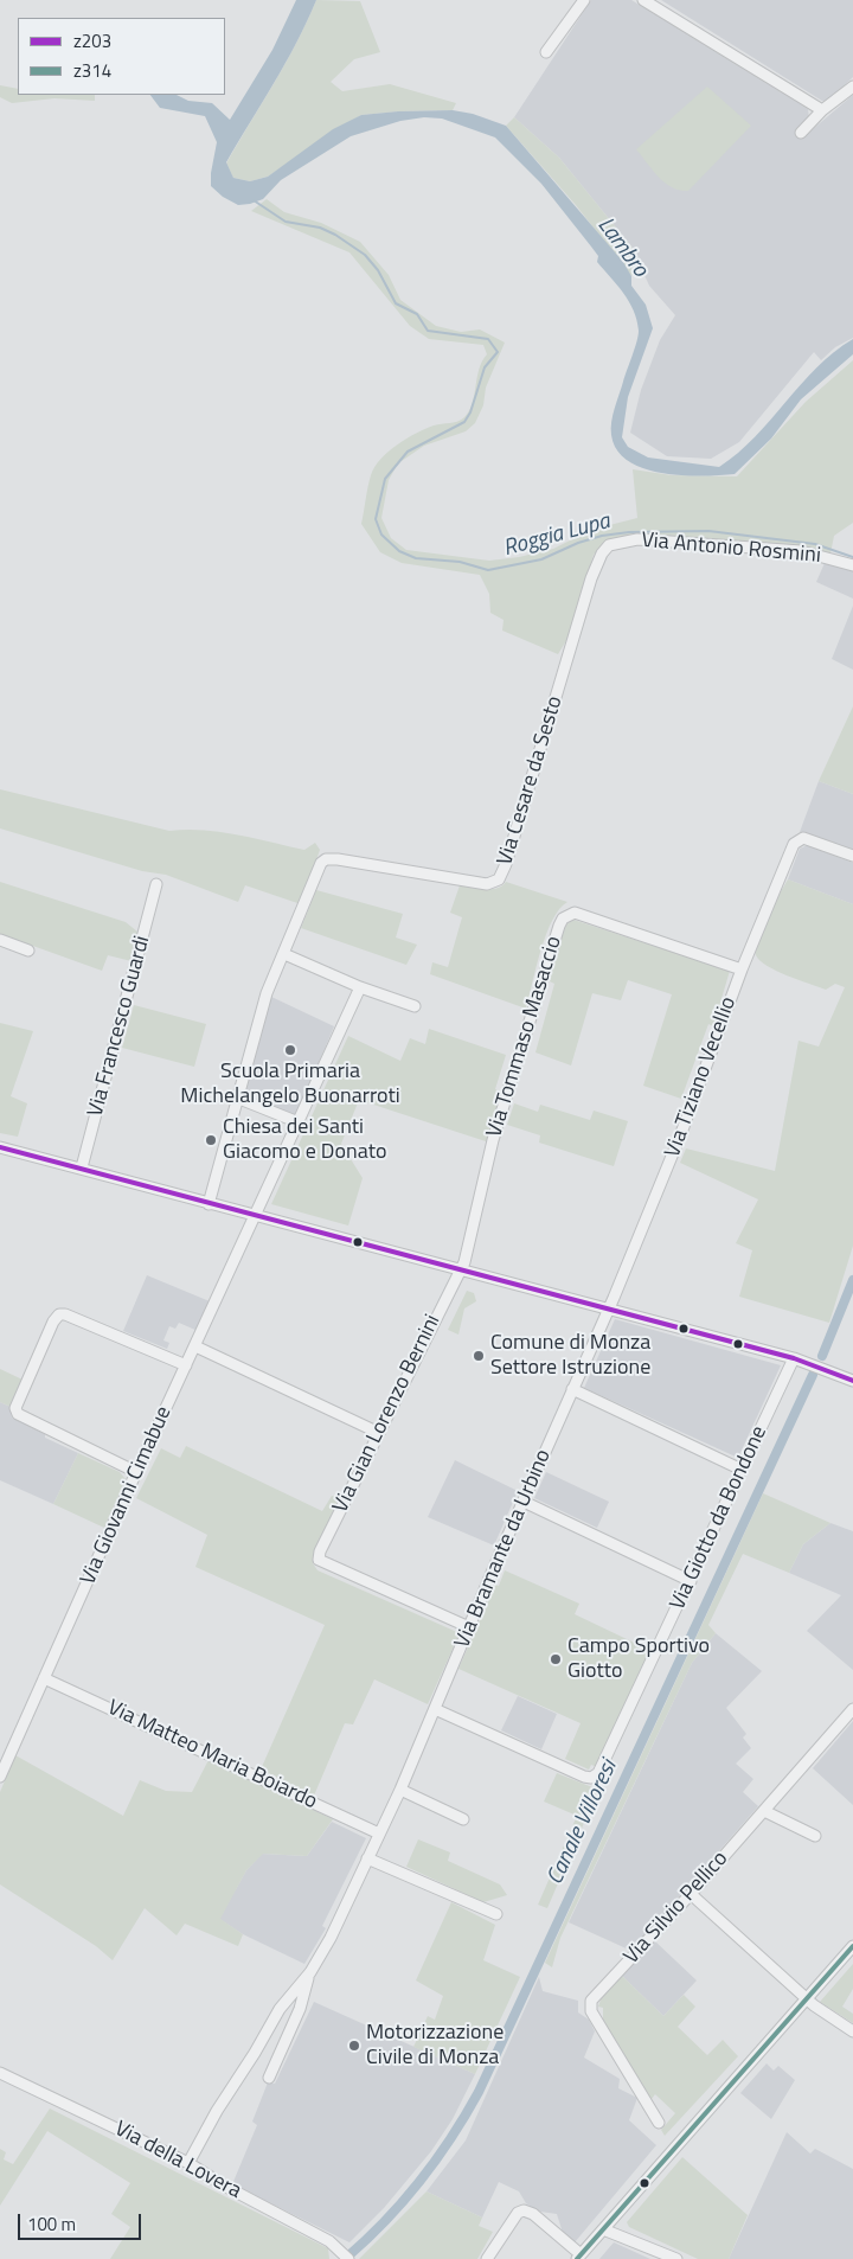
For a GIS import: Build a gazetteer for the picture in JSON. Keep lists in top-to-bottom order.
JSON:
{
  "streets": {
    "street": [
      "Via Antonio Rosmini",
      "Via Cesare da Sesto",
      "Via Francesco Guardi",
      "Via Tommaso Masaccio",
      "Via Tiziano Vecellio",
      "Via Gian Lorenzo Bernini",
      "Via Giovanni Cimabue",
      "Via Giotto da Bondone",
      "Via Bramante da Urbino",
      "Via Matteo Maria Boiardo",
      "Via Silvio Pellico",
      "Via della Lovera"
    ]
  },
  "crossings": [
    ["Via Antonio Rosmini", "Via Cesare da Sesto"],
    ["Via Tommaso Masaccio", "Via Tiziano Vecellio"],
    ["Via Tommaso Masaccio", "Via Gian Lorenzo Bernini"],
    ["Via Tiziano Vecellio", "Via Bramante da Urbino"],
    ["Via Gian Lorenzo Bernini", "Via Bramante da Urbino"],
    ["Via Giovanni Cimabue", "Via Matteo Maria Boiardo"],
    ["Via Giotto da Bondone", "Via Bramante da Urbino"],
    ["Via Bramante da Urbino", "Via Matteo Maria Boiardo"],
    ["Via Bramante da Urbino", "Via della Lovera"]
  ],
  "water": ["Lambro", "Roggia Lupa", "Canale Villoresi"],
  "places": [
    "Scuola Primaria Michelangelo Buonarroti",
    "Chiesa dei Santi Giacomo e Donato",
    "Comune di Monza Settore Istruzione",
    "Campo Sportivo Giotto",
    "Motorizzazione Civile di Monza"
  ],
  "lines": ["transit line z203", "transit line z314"],
  "legend": ["z203", "z314"],
  "scale_bar": "100 m"
}
